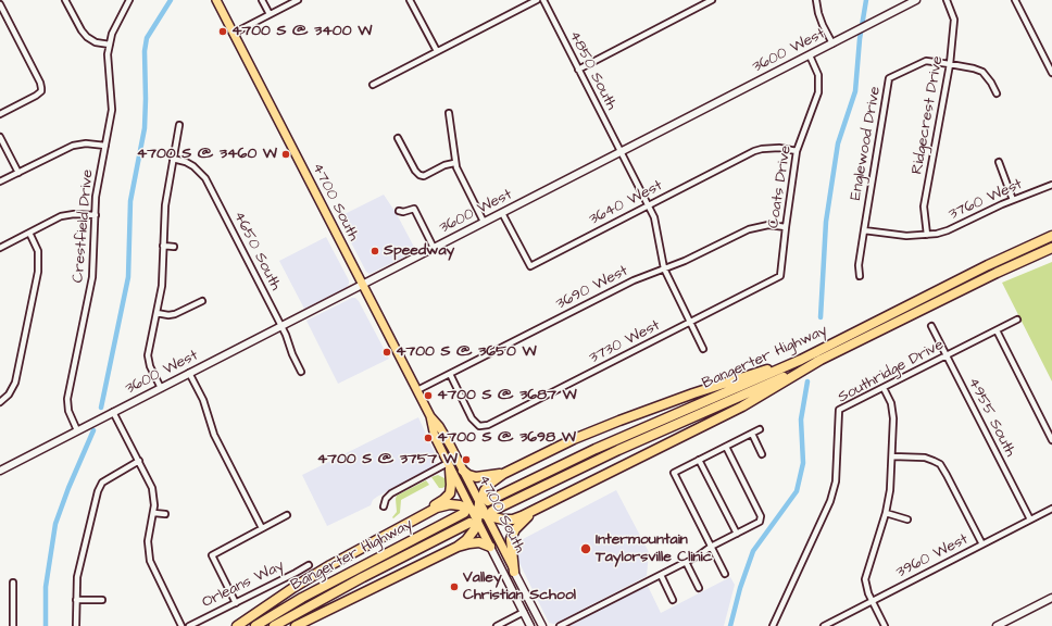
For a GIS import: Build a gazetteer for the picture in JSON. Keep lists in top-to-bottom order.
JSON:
{
  "streets": {
    "highway": ["Bangerter Highway"],
    "main road": ["4700 South"],
    "street": [
      "3600 West",
      "4850 South",
      "Ridgecrest Drive",
      "Englewood Drive",
      "Coats Drive",
      "3760 West",
      "3640 West",
      "Crestfield Drive",
      "4650 South",
      "3690 West",
      "3730 West",
      "Southridge Drive",
      "4955 South",
      "3960 West",
      "Orleans Way"
    ]
  },
  "crossings": [
    ["3600 West", "4850 South"],
    ["3600 West", "Coats Drive"],
    ["3600 West", "4700 South"],
    ["3600 West", "3640 West"],
    ["3600 West", "Crestfield Drive"],
    ["3600 West", "4650 South"],
    ["4850 South", "3640 West"],
    ["4850 South", "3690 West"],
    ["4850 South", "3730 West"],
    ["Ridgecrest Drive", "Englewood Drive"],
    ["Ridgecrest Drive", "3760 West"],
    ["Coats Drive", "3640 West"],
    ["Coats Drive", "3690 West"],
    ["Coats Drive", "3730 West"],
    ["4700 South", "3690 West"],
    ["4700 South", "Bangerter Highway"],
    ["3690 West", "3730 West"],
    ["Southridge Drive", "4955 South"],
    ["4955 South", "3960 West"]
  ],
  "places": [
    "4700 S @ 3400 W",
    "4700 S @ 3460 W",
    "Speedway",
    "4700 S @ 3650 W",
    "4700 S @ 3687 W",
    "4700 S @ 3698 W",
    "4700 S @ 3757 W",
    "Intermountain Taylorsville Clinic",
    "Valley Christian School"
  ]
}
